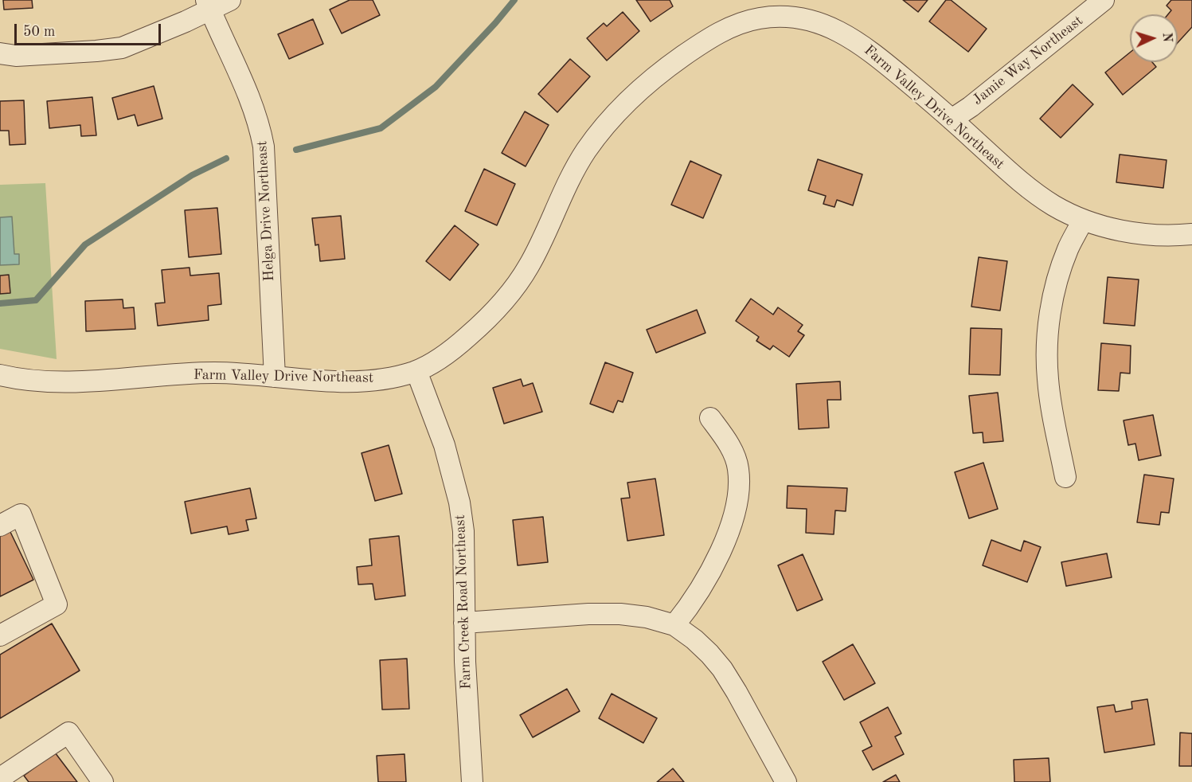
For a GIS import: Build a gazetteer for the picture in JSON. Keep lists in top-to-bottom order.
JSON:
{
  "streets": {
    "street": [
      "Jamie Way Northeast",
      "Farm Valley Drive Northeast",
      "Helga Drive Northeast",
      "Farm Creek Road Northeast"
    ]
  },
  "crossings": [
    ["Jamie Way Northeast", "Farm Valley Drive Northeast"],
    ["Farm Valley Drive Northeast", "Helga Drive Northeast"],
    ["Farm Valley Drive Northeast", "Farm Creek Road Northeast"]
  ],
  "scale_bar": "50 m",
  "north": "right"
}
